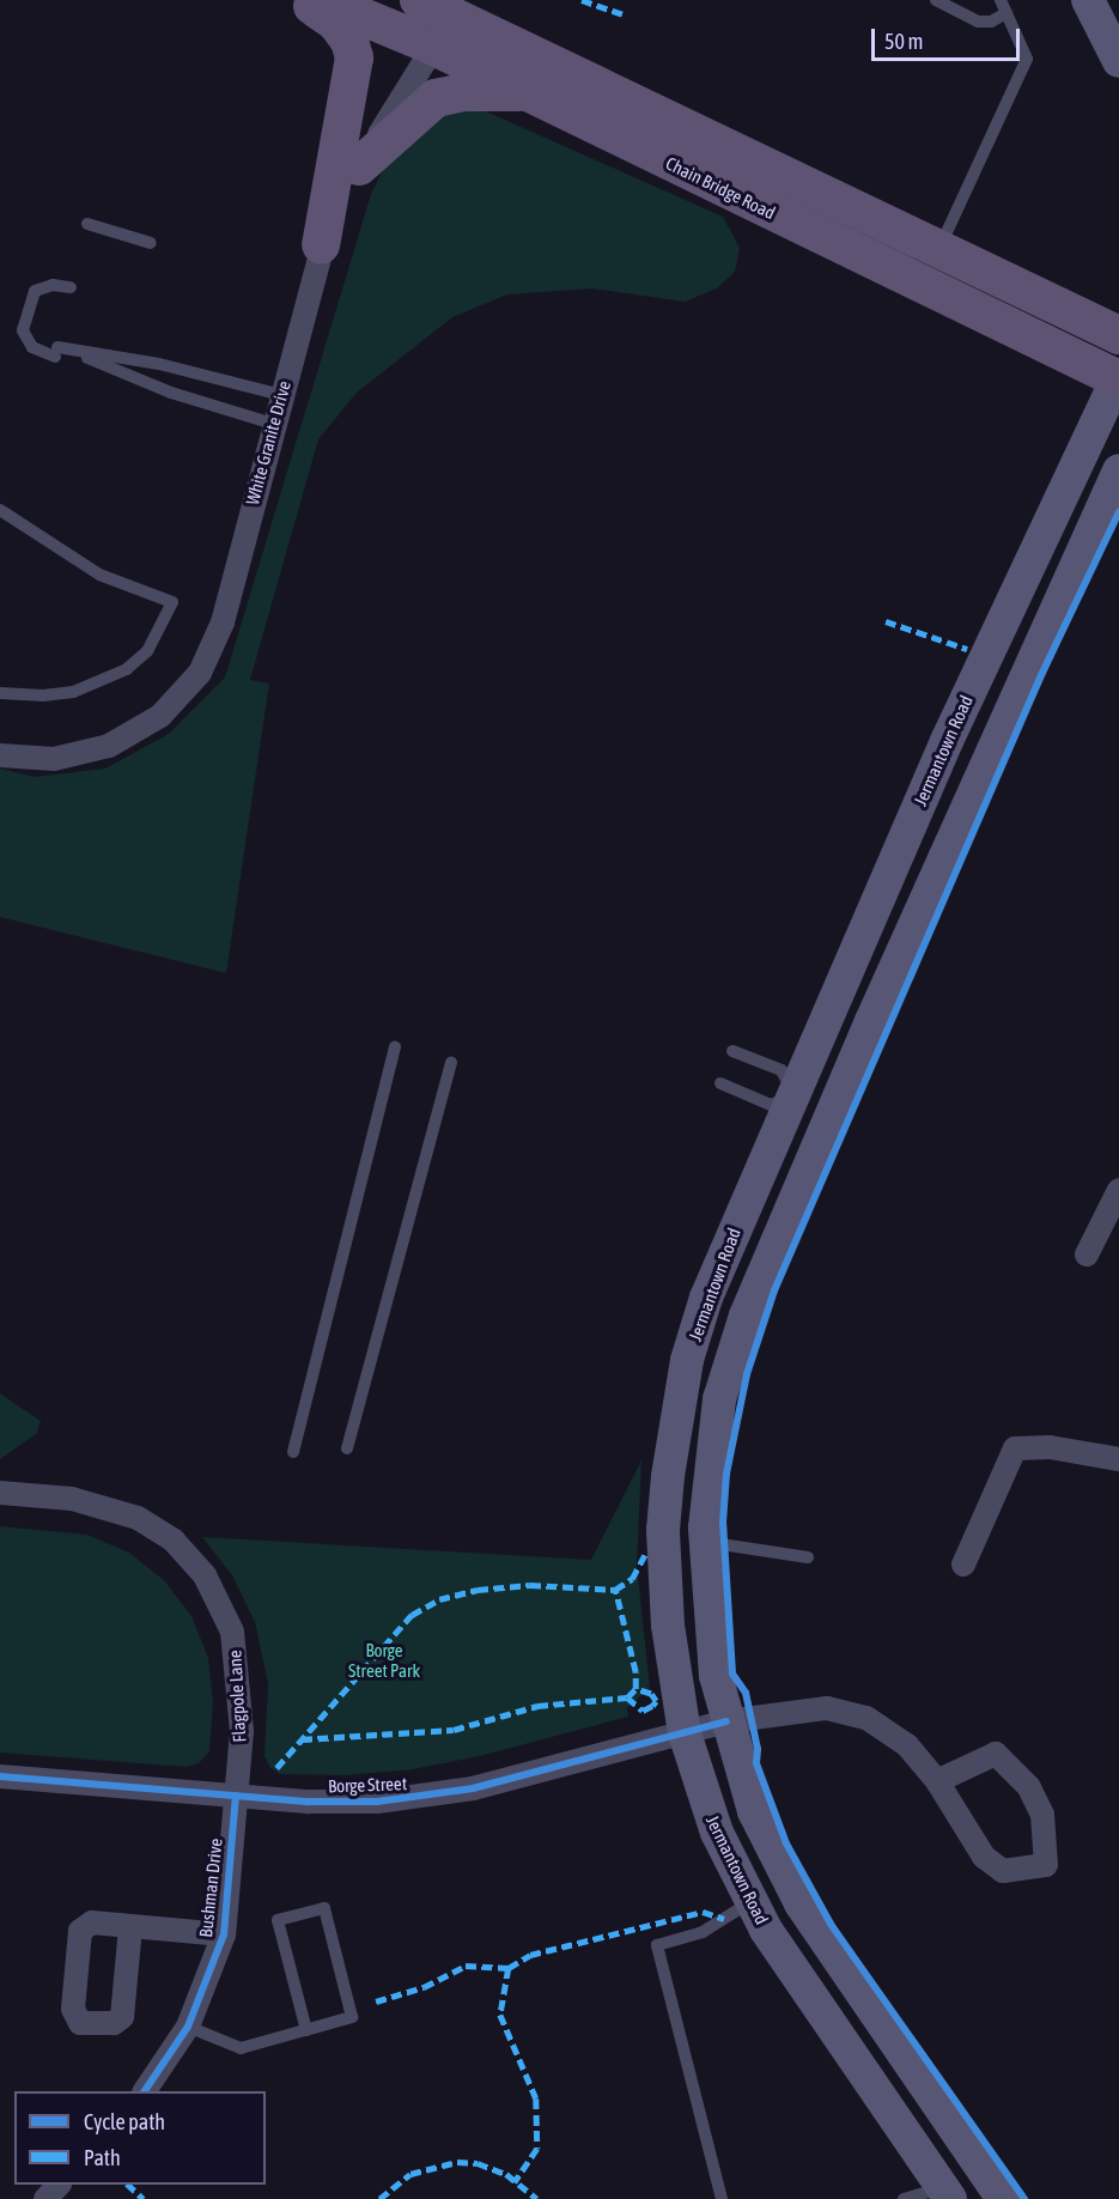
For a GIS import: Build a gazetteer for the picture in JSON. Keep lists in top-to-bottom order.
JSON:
{
  "streets": {
    "main road": ["Chain Bridge Road", "Jermantown Road"],
    "street": [
      "White Granite Drive",
      "Flagpole Lane",
      "Borge Street",
      "Bushman Drive"
    ]
  },
  "crossings": [
    ["Chain Bridge Road", "White Granite Drive"],
    ["Chain Bridge Road", "Jermantown Road"],
    ["Jermantown Road", "Borge Street"],
    ["Flagpole Lane", "Borge Street"],
    ["Flagpole Lane", "Bushman Drive"],
    ["Borge Street", "Bushman Drive"]
  ],
  "parks": ["Borge Street Park"],
  "legend": ["Cycle path", "Path"],
  "scale_bar": "50 m"
}
